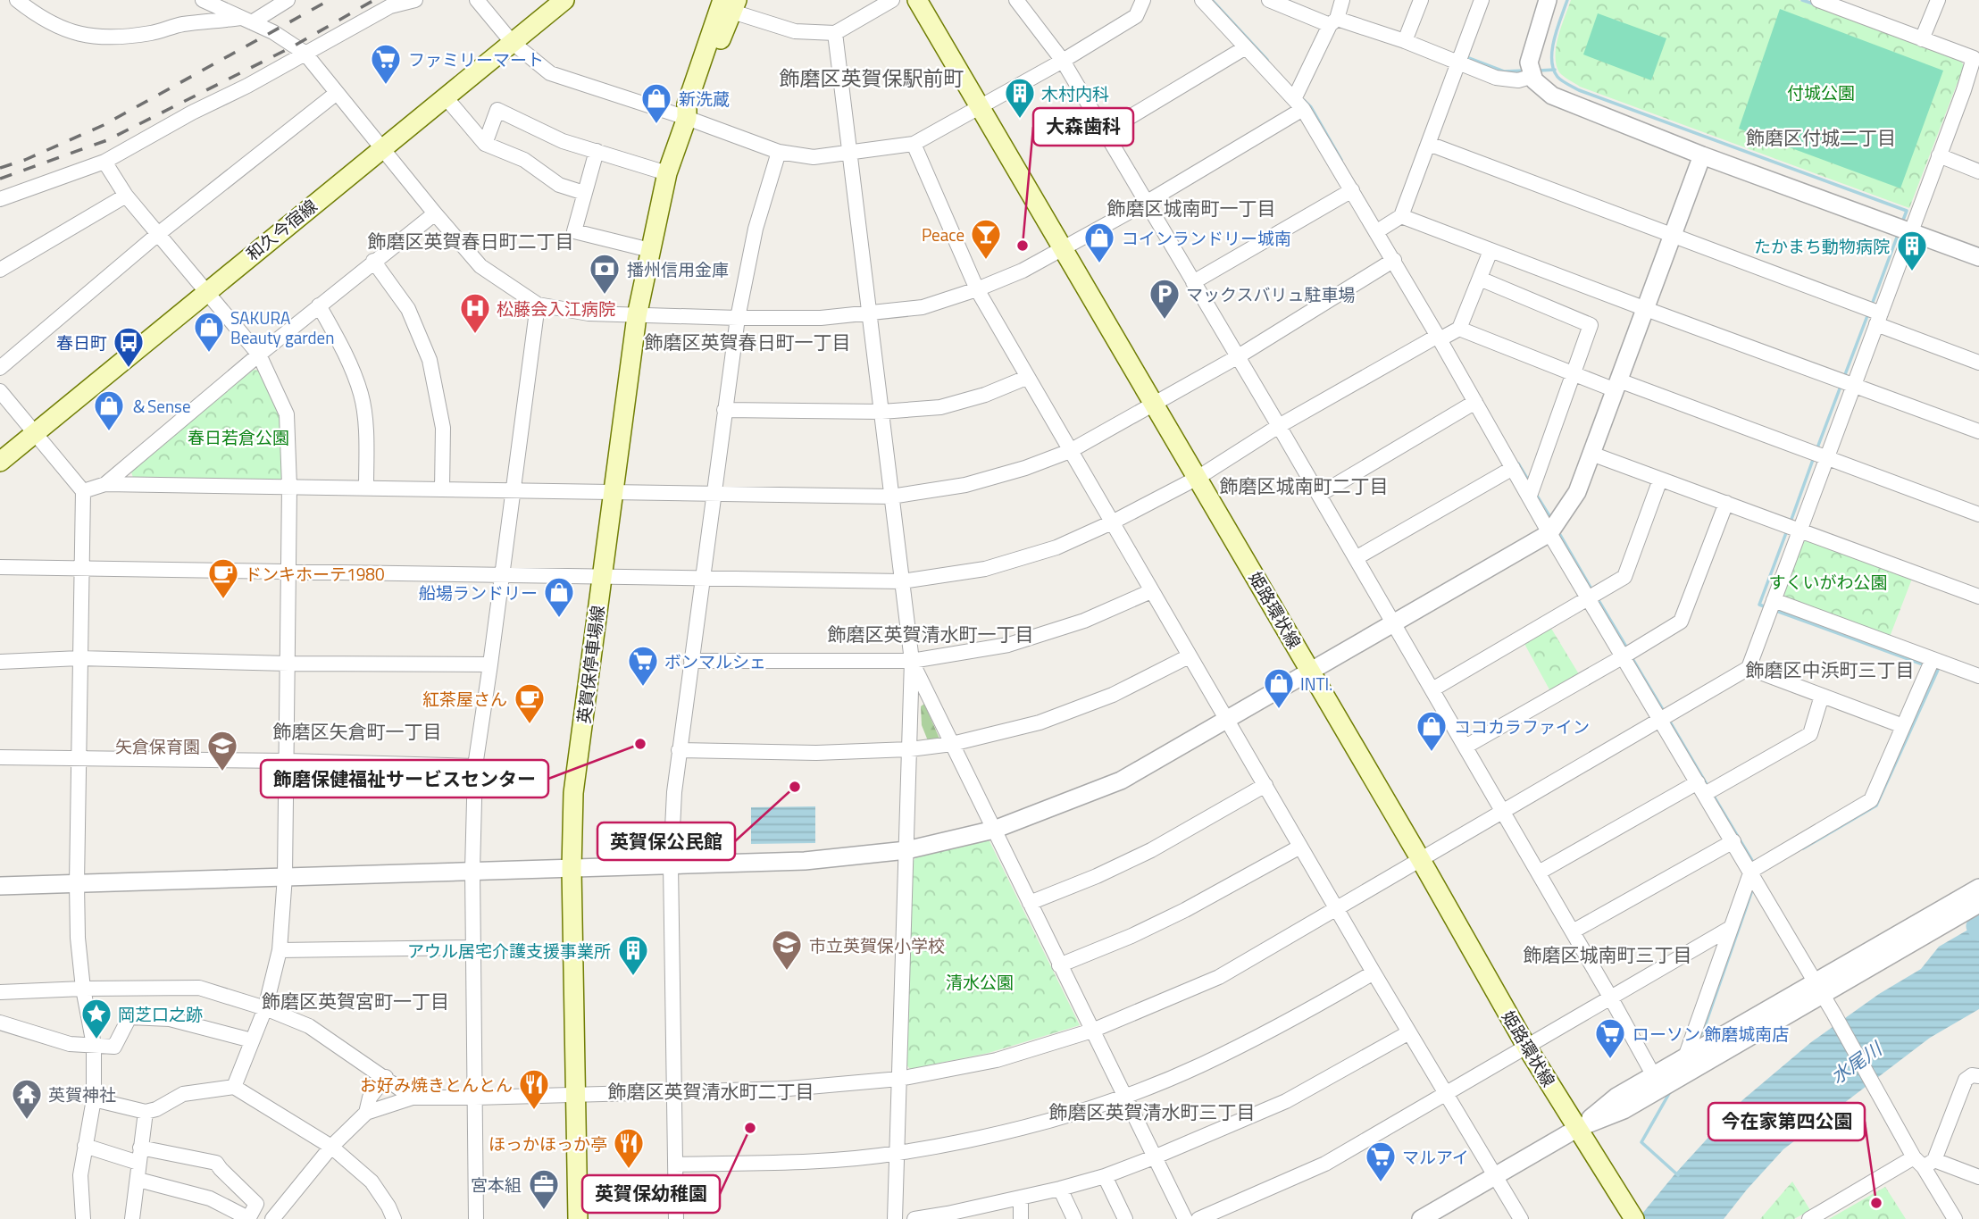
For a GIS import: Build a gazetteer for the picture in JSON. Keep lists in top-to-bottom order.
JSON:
{
  "streets": {
    "main road": ["和久今宿線", "姫路環状線", "英賀保停車場線"]
  },
  "districts": [
    "飾磨区英賀保駅前町",
    "飾磨区付城二丁目",
    "飾磨区城南町一丁目",
    "飾磨区英賀春日町二丁目",
    "飾磨区英賀春日町一丁目",
    "飾磨区城南町二丁目",
    "飾磨区英賀清水町一丁目",
    "飾磨区中浜町三丁目",
    "飾磨区矢倉町一丁目",
    "飾磨区城南町三丁目",
    "飾磨区英賀宮町一丁目",
    "飾磨区英賀清水町二丁目",
    "飾磨区英賀清水町三丁目"
  ],
  "water": ["水尾川"],
  "parks": [
    "付城公園",
    "春日若倉公園",
    "すくいがわ公園",
    "清水公園"
  ],
  "places": {
    "supermarket": [
      "ファミリーマート",
      "ボンマルシェ",
      "ローソン 飾磨城南店",
      "マルアイ"
    ],
    "building": ["木村内科", "たかまち動物病院", "アウル居宅介護支援事業所"],
    "shop": [
      "新洗蔵",
      "コインランドリー城南",
      "SAKURA Beauty garden",
      "＆Sense",
      "船場ランドリー",
      "INTI.",
      "ココカラファイン"
    ],
    "other": [
      "大森歯科",
      "飾磨保健福祉サービスセンター",
      "英賀保公民館",
      "英賀保幼稚園",
      "今在家第四公園"
    ],
    "bar": ["Peace"],
    "bank": ["播州信用金庫"],
    "parking": ["マックスバリュ駐車場"],
    "hospital": ["松藤会入江病院"],
    "bus stop": ["春日町"],
    "cafe": ["ドンキホーテ1980", "紅茶屋さん"],
    "school or university": ["矢倉保育園", "市立英賀保小学校"],
    "place": ["岡芝口之跡"],
    "restaurant": ["お好み焼きとんとん", "ほっかほっか亭"],
    "temple": ["英賀神社"],
    "office": ["宮本組"]
  }
}
